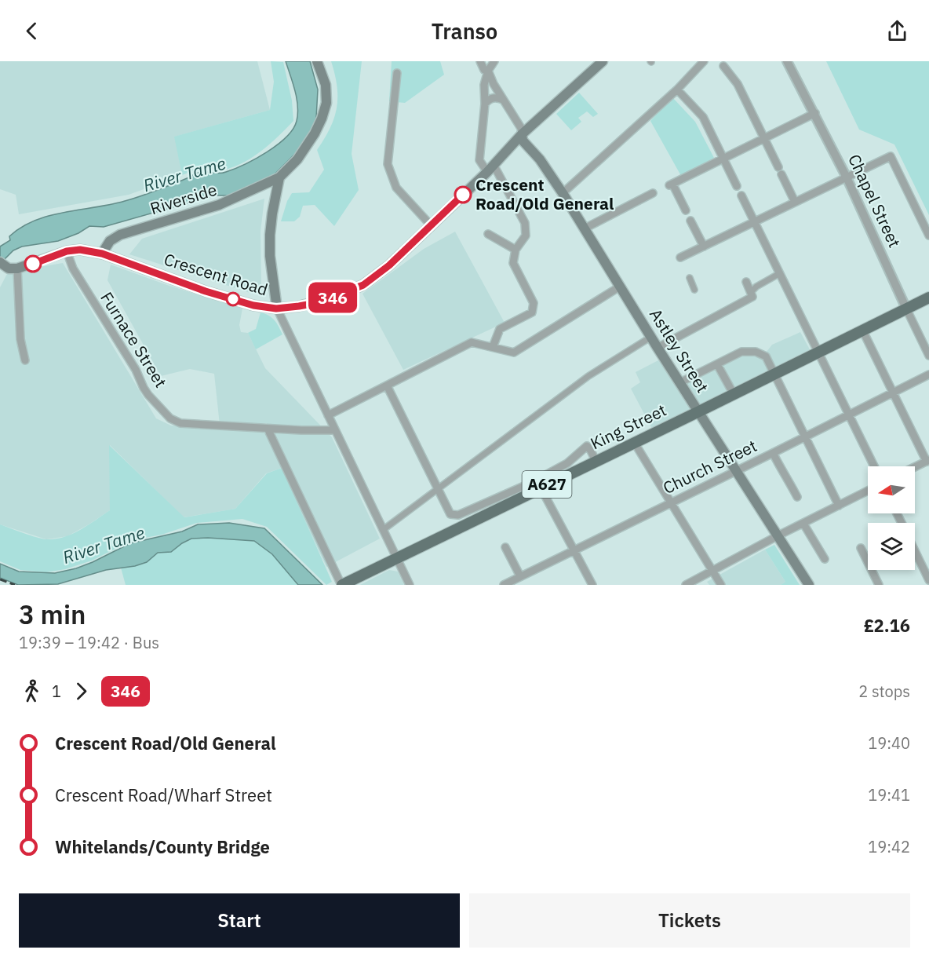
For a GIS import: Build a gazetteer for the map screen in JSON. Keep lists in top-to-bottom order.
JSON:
{
  "streets": {
    "main road": [
      "Riverside",
      "Crescent Road",
      "Astley Street",
      "King Street",
      "A627"
    ],
    "street": ["Chapel Street", "Furnace Street", "Church Street"]
  },
  "crossings": [
    ["Riverside", "Crescent Road"],
    ["Chapel Street", "King Street"],
    ["Crescent Road", "Furnace Street"],
    ["Crescent Road", "Astley Street"],
    ["Astley Street", "King Street"],
    ["Astley Street", "Church Street"]
  ],
  "water": ["River Tame"],
  "places": ["Crescent Road/Old General"],
  "lines": ["bus line 346"],
  "north": "left",
  "page": {
    "header": "Transo",
    "on_map": "346",
    "heading": ["3 min", "19:39 – 19:42 · Bus", "£2.16"],
    "legs": ["1", "346", "2 stops"],
    "list": [
      {
        "name": "Crescent Road/Old General",
        "value": "19:40"
      },
      {
        "name": "Crescent Road/Wharf Street",
        "value": "19:41"
      },
      {
        "name": "Whitelands/County Bridge",
        "value": "19:42"
      }
    ],
    "buttons": ["Start", "Tickets"]
  }
}
